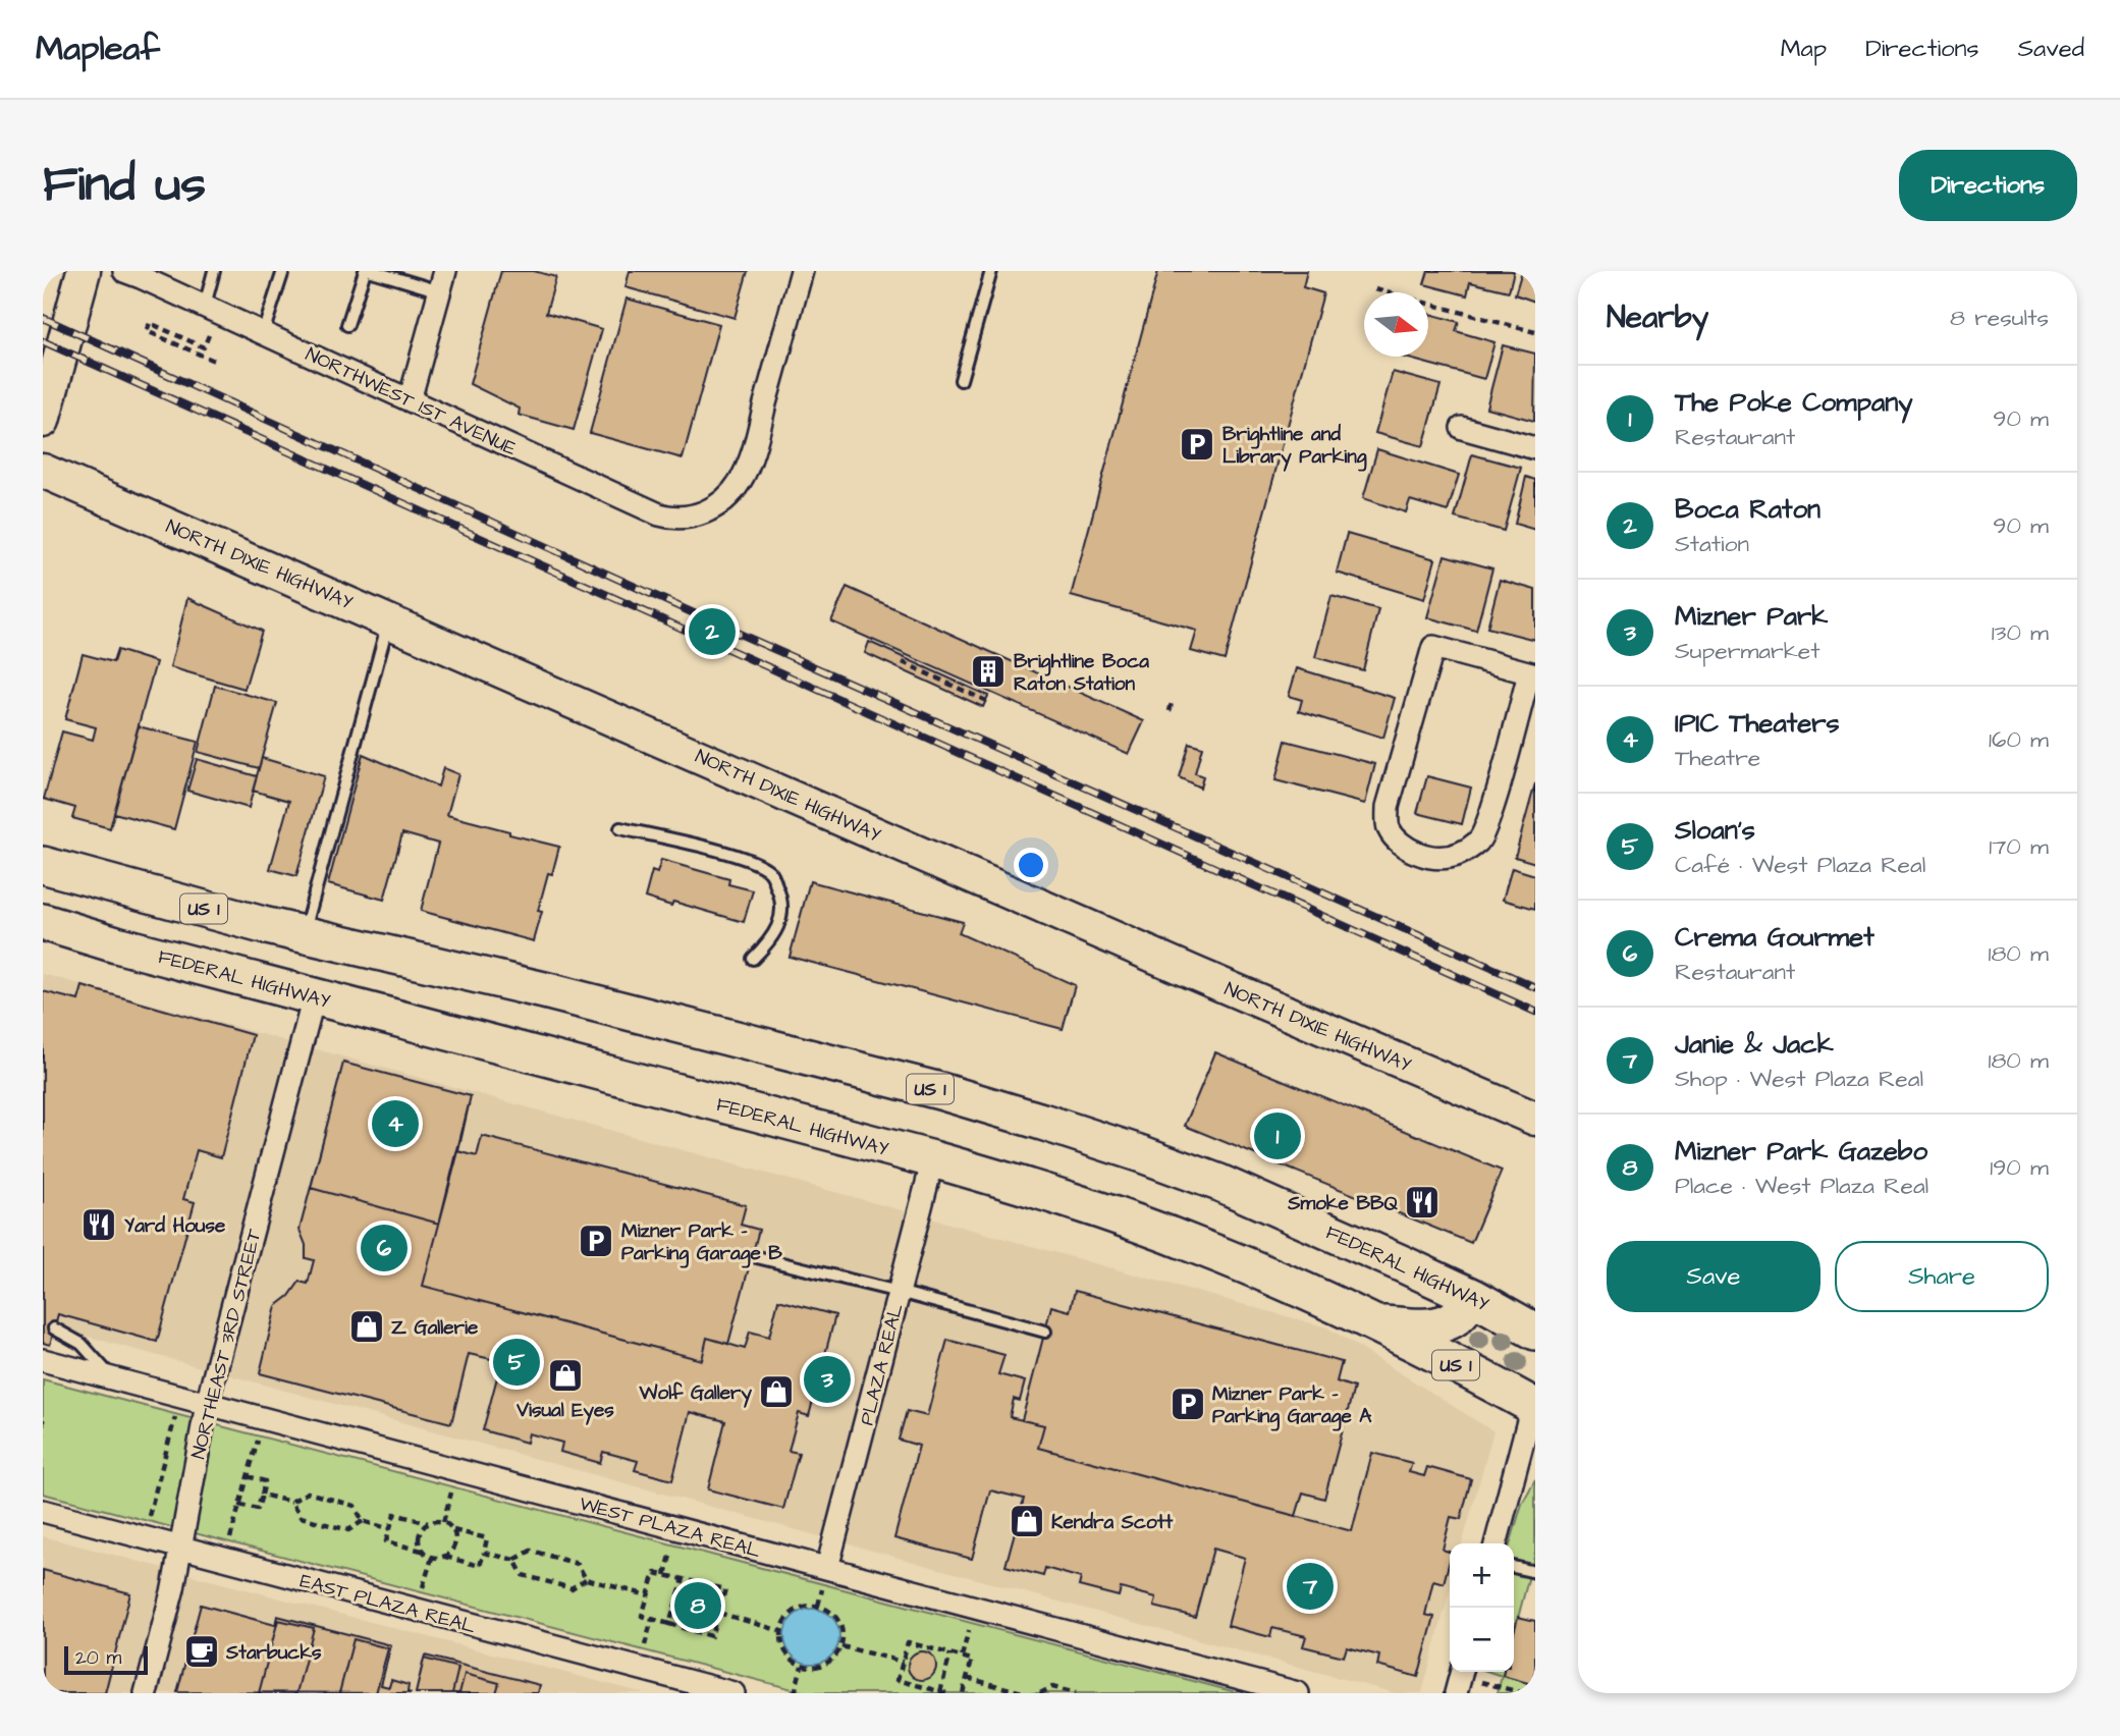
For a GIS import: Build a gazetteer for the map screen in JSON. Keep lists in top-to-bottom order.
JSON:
{
  "streets": {
    "main road": ["NORTH DIXIE HIGHWAY", "US 1", "FEDERAL HIGHWAY"],
    "street": [
      "NORTHWEST 1ST AVENUE",
      "NORTHEAST 3RD STREET",
      "PLAZA REAL",
      "WEST PLAZA REAL",
      "EAST PLAZA REAL"
    ]
  },
  "crossings": [
    ["FEDERAL HIGHWAY", "NORTHEAST 3RD STREET"],
    ["FEDERAL HIGHWAY", "PLAZA REAL"],
    ["NORTHEAST 3RD STREET", "WEST PLAZA REAL"],
    ["NORTHEAST 3RD STREET", "EAST PLAZA REAL"],
    ["PLAZA REAL", "WEST PLAZA REAL"]
  ],
  "places": {
    "parking": ["Brightline and Library Parking", "Mizner Park - Parking Garage B", "Mizner Park - Parking Garage A"],
    "building": ["Brightline Boca Raton Station"],
    "restaurant": ["Smoke BBQ", "Yard House"],
    "shop": [
      "Z Gallerie",
      "Visual Eyes",
      "Wolf Gallery",
      "Kendra Scott"
    ],
    "cafe": ["Starbucks"]
  },
  "scale_bar": "20 m",
  "north": "right",
  "page": {
    "header": "Mapleaf",
    "nav": ["Map", "Directions", "Saved"],
    "buttons": [
      "Directions",
      ["Save", "Share"]
    ],
    "title": "Find us",
    "heading": ["Nearby", "8 results"],
    "list": [
      {
        "mark": "1",
        "name": "The Poke Company",
        "note": "Restaurant",
        "value": "90 m"
      },
      {
        "mark": "2",
        "name": "Boca Raton",
        "note": "Station",
        "value": "90 m"
      },
      {
        "mark": "3",
        "name": "Mizner Park",
        "note": "Supermarket",
        "value": "130 m"
      },
      {
        "mark": "4",
        "name": "IPIC Theaters",
        "note": "Theatre",
        "value": "160 m"
      },
      {
        "mark": "5",
        "name": "Sloan's",
        "note": "Café · West Plaza Real",
        "value": "170 m"
      },
      {
        "mark": "6",
        "name": "Crema Gourmet",
        "note": "Restaurant",
        "value": "180 m"
      },
      {
        "mark": "7",
        "name": "Janie & Jack",
        "note": "Shop · West Plaza Real",
        "value": "180 m"
      },
      {
        "mark": "8",
        "name": "Mizner Park Gazebo",
        "note": "Place · West Plaza Real",
        "value": "190 m"
      }
    ],
    "pins": [
      "2",
      "4",
      "1",
      "6",
      "5",
      "3",
      "7",
      "8"
    ],
    "map_buttons": ["+", "−"],
    "scale": "20 m"
  }
}
